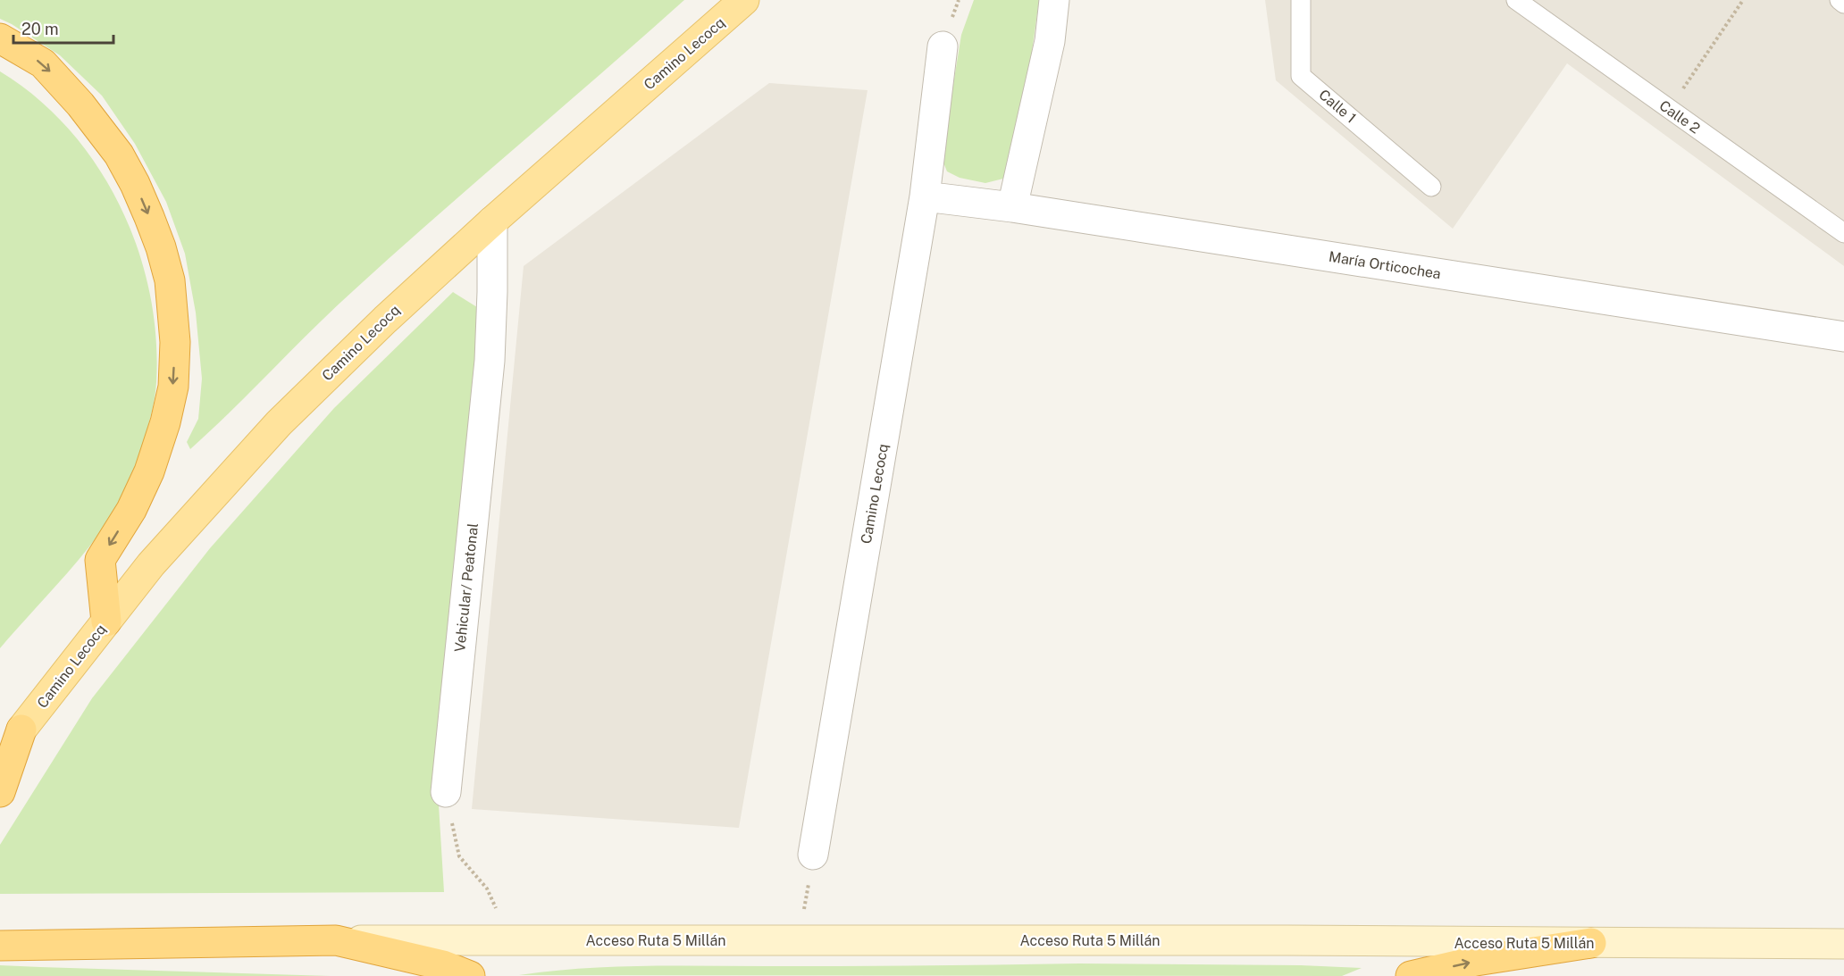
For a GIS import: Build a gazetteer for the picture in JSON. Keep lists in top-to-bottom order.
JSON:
{
  "streets": {
    "main road": ["Camino Lecocq", "Acceso Ruta 5 Millán"],
    "street": ["María Orticochea", "Vehicular/ Peatonal"],
    "lane": ["Calle 1", "Calle 2"]
  },
  "crossings": [
    ["Camino Lecocq", "María Orticochea"],
    ["Camino Lecocq", "Vehicular/ Peatonal"]
  ],
  "scale_bar": "20 m"
}
